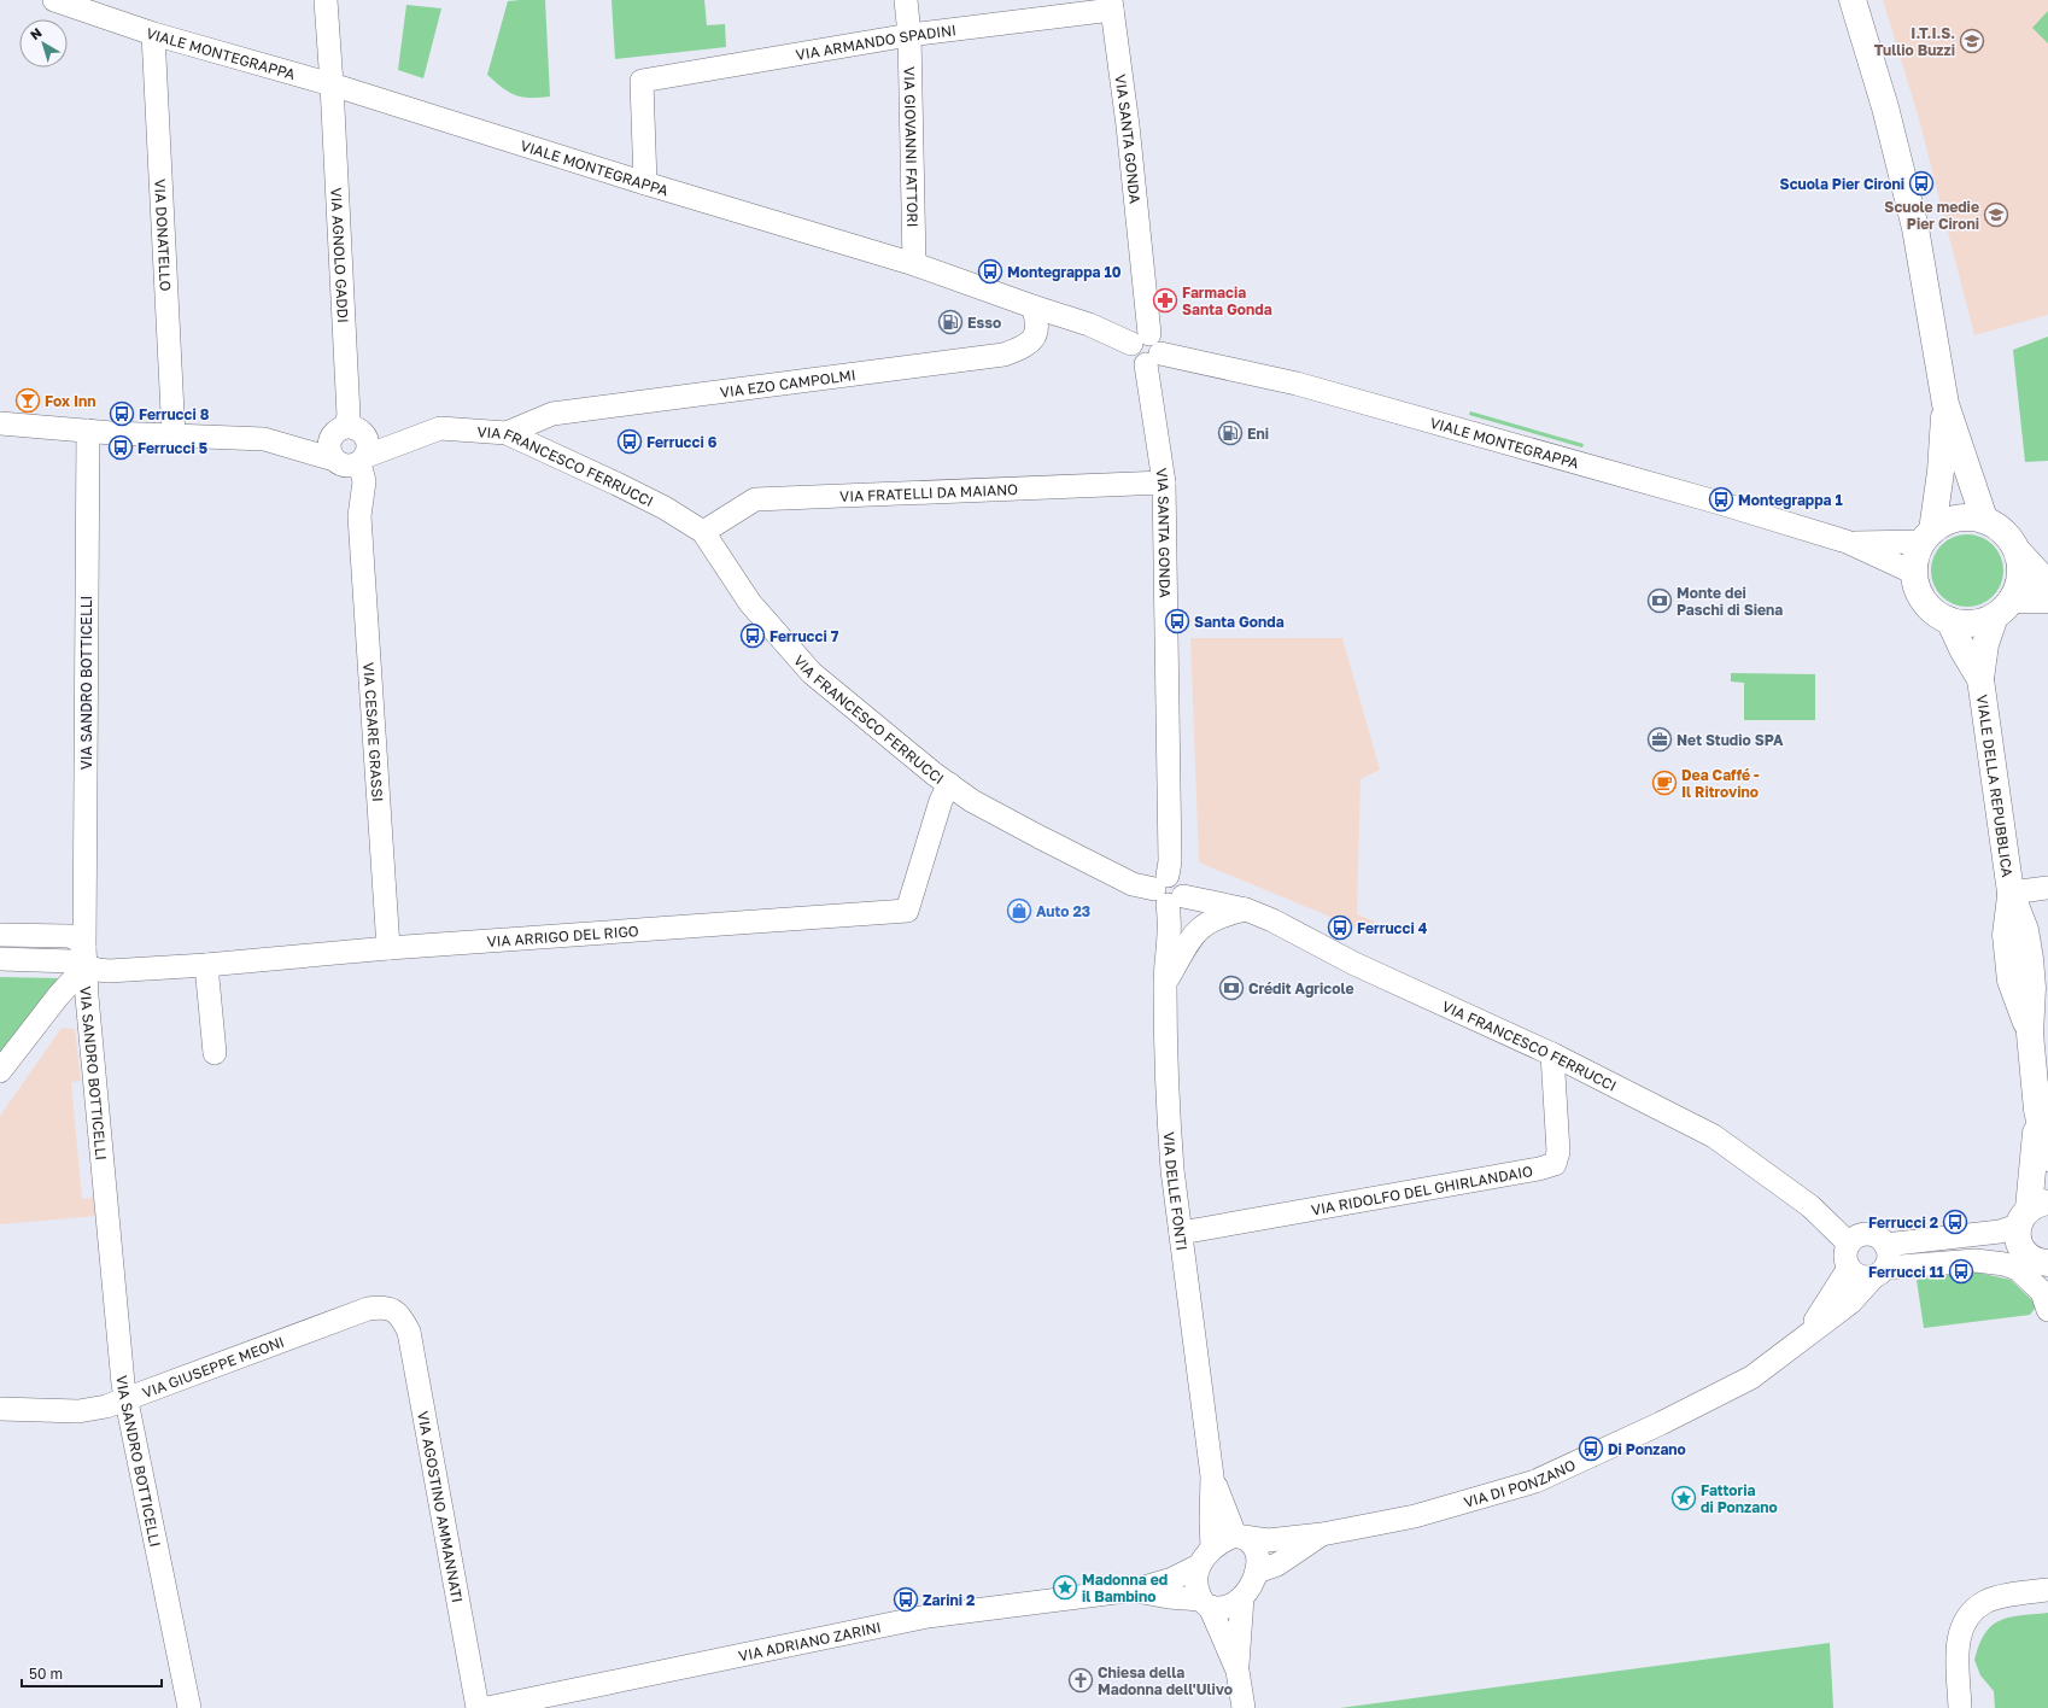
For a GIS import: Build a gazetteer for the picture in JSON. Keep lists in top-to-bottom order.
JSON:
{
  "streets": {
    "main road": ["VIALE DELLA REPUBBLICA"],
    "street": [
      "VIA ARMANDO SPADINI",
      "VIALE MONTEGRAPPA",
      "VIA SANTA GONDA",
      "VIA GIOVANNI FATTORI",
      "VIA DONATELLO",
      "VIA AGNOLO GADDI",
      "VIA EZO CAMPOLMI",
      "VIA FRANCESCO FERRUCCI",
      "VIA FRATELLI DA MAIANO",
      "VIA SANDRO BOTTICELLI",
      "VIA CESARE GRASSI",
      "VIA ARRIGO DEL RIGO",
      "VIA DELLE FONTI",
      "VIA RIDOLFO DEL GHIRLANDAIO",
      "VIA GIUSEPPE MEONI",
      "VIA DI PONZANO",
      "VIA AGOSTINO AMMANNATI",
      "VIA ADRIANO ZARINI"
    ]
  },
  "crossings": [
    ["VIA ARMANDO SPADINI", "VIALE MONTEGRAPPA"],
    ["VIA ARMANDO SPADINI", "VIA SANTA GONDA"],
    ["VIA ARMANDO SPADINI", "VIA GIOVANNI FATTORI"],
    ["VIALE MONTEGRAPPA", "VIA SANTA GONDA"],
    ["VIALE MONTEGRAPPA", "VIA GIOVANNI FATTORI"],
    ["VIALE MONTEGRAPPA", "VIA DONATELLO"],
    ["VIALE MONTEGRAPPA", "VIA AGNOLO GADDI"],
    ["VIALE MONTEGRAPPA", "VIA EZO CAMPOLMI"],
    ["VIA SANTA GONDA", "VIA FRANCESCO FERRUCCI"],
    ["VIA SANTA GONDA", "VIA FRATELLI DA MAIANO"],
    ["VIA SANTA GONDA", "VIA DELLE FONTI"],
    ["VIA AGNOLO GADDI", "VIA FRANCESCO FERRUCCI"],
    ["VIA AGNOLO GADDI", "VIA CESARE GRASSI"],
    ["VIA EZO CAMPOLMI", "VIA FRANCESCO FERRUCCI"],
    ["VIA FRANCESCO FERRUCCI", "VIA FRATELLI DA MAIANO"],
    ["VIA FRANCESCO FERRUCCI", "VIA CESARE GRASSI"],
    ["VIA FRANCESCO FERRUCCI", "VIA ARRIGO DEL RIGO"],
    ["VIA FRANCESCO FERRUCCI", "VIA DELLE FONTI"],
    ["VIA FRANCESCO FERRUCCI", "VIA RIDOLFO DEL GHIRLANDAIO"],
    ["VIA FRANCESCO FERRUCCI", "VIA DI PONZANO"],
    ["VIA SANDRO BOTTICELLI", "VIA ARRIGO DEL RIGO"],
    ["VIA SANDRO BOTTICELLI", "VIA GIUSEPPE MEONI"],
    ["VIA CESARE GRASSI", "VIA ARRIGO DEL RIGO"],
    ["VIA DELLE FONTI", "VIA RIDOLFO DEL GHIRLANDAIO"],
    ["VIA DELLE FONTI", "VIA DI PONZANO"],
    ["VIA GIUSEPPE MEONI", "VIA AGOSTINO AMMANNATI"]
  ],
  "places": {
    "school or university": ["I.T.I.S. Tullio Buzzi", "Scuole medie Pier Cironi"],
    "bus stop": [
      "Scuola Pier Cironi",
      "Montegrappa 10",
      "Ferrucci 8",
      "Ferrucci 6",
      "Ferrucci 5",
      "Montegrappa 1",
      "Santa Gonda",
      "Ferrucci 7",
      "Ferrucci 4",
      "Ferrucci 2",
      "Ferrucci 11",
      "Di Ponzano",
      "Zarini 2"
    ],
    "pharmacy": ["Farmacia Santa Gonda"],
    "fuel station": ["Esso", "Eni"],
    "bar": ["Fox Inn"],
    "bank": ["Monte dei Paschi di Siena", "Crédit Agricole"],
    "office": ["Net Studio SPA"],
    "cafe": ["Dea Caffé - Il Ritrovino"],
    "shop": ["Auto 23"],
    "place": ["Fattoria di Ponzano", "Madonna ed il Bambino"],
    "church": ["Chiesa della Madonna dell'Ulivo"]
  },
  "scale_bar": "50 m",
  "north": "top left"
}
